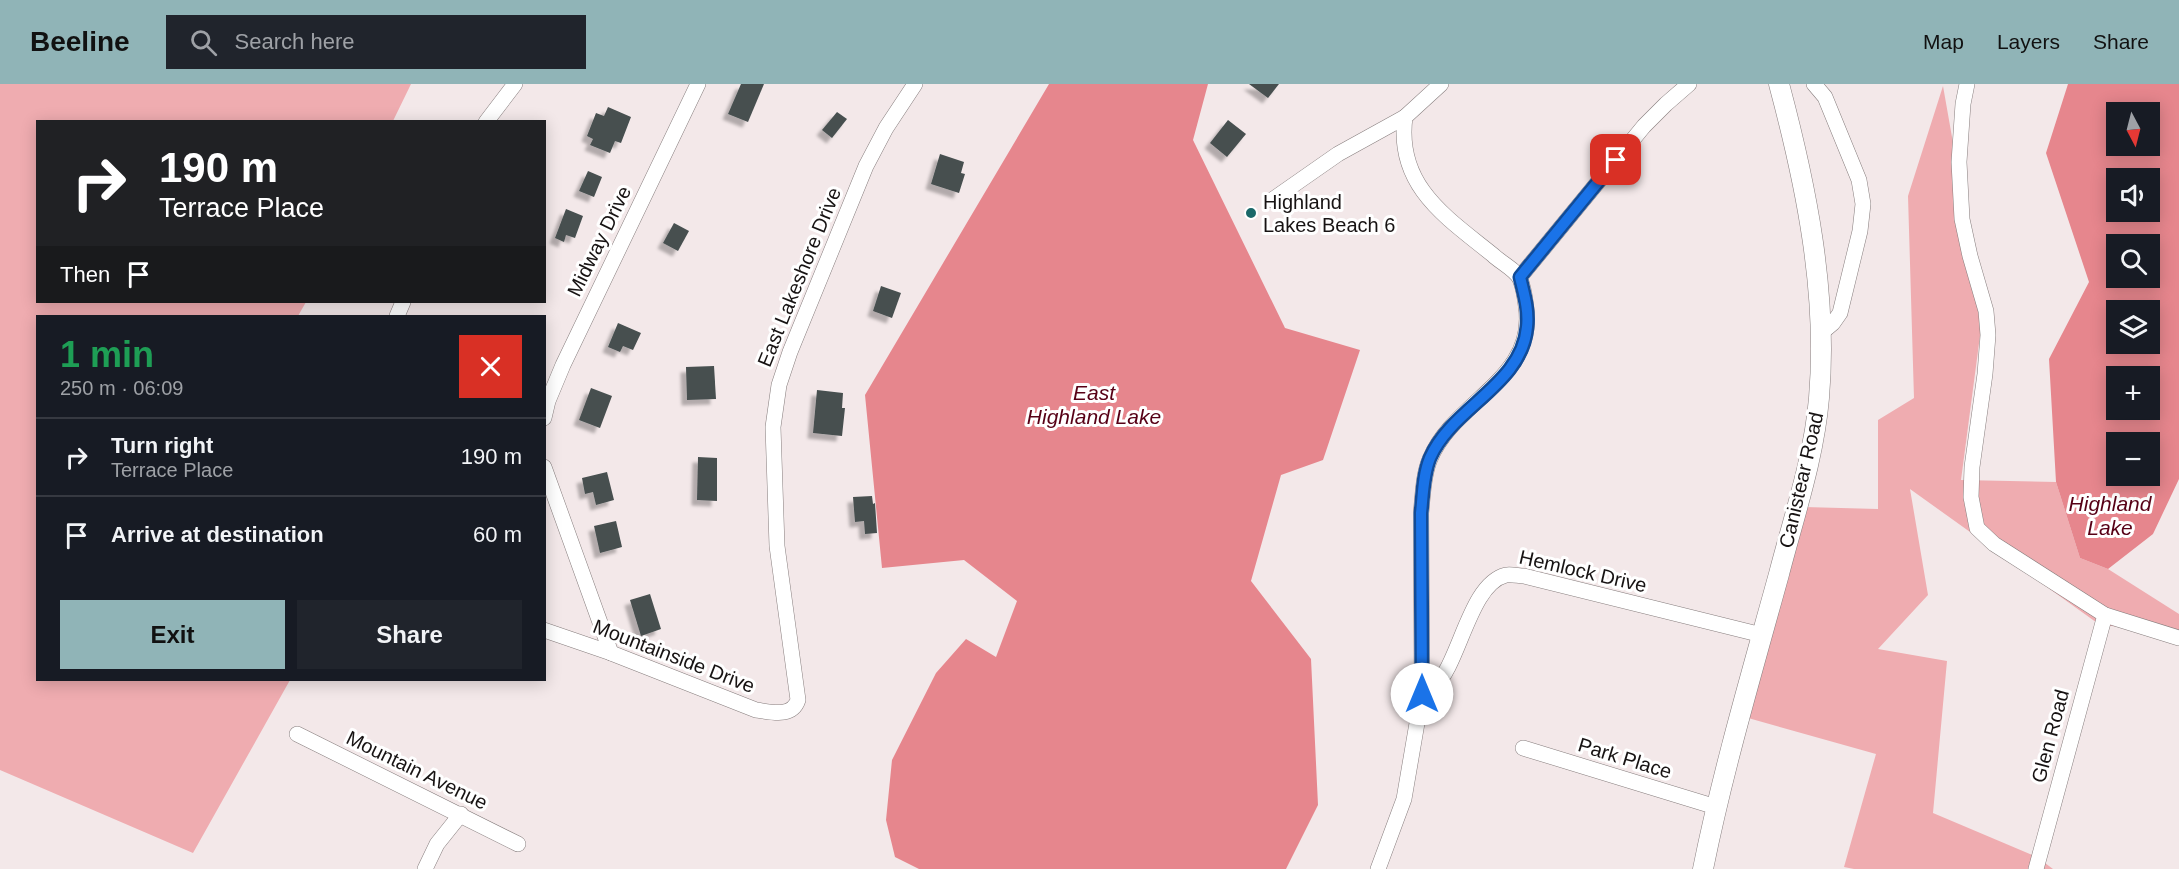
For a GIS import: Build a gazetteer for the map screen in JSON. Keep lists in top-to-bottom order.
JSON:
{
  "streets": {
    "street": [
      "Midway Drive",
      "East Lakeshore Drive",
      "Canistear Road",
      "Hemlock Drive",
      "Mountainside Drive",
      "Glen Road",
      "Park Place",
      "Mountain Avenue"
    ]
  },
  "crossings": [
    ["East Lakeshore Drive", "Mountainside Drive"],
    ["Canistear Road", "Hemlock Drive"],
    ["Canistear Road", "Park Place"]
  ],
  "water": ["East Highland Lake", "Highland Lake"],
  "places": ["Highland Lakes Beach 6"],
  "north": "bottom",
  "page": {
    "header": "Beeline",
    "search": "Search here",
    "nav": ["Map", "Layers", "Share"],
    "map_buttons": ["+", "−"],
    "turn": ["190 m", "Terrace Place"],
    "then": "Then",
    "heading": ["1 min", "250 m · 06:09"],
    "list": [
      {
        "name": "Turn right",
        "note": "Terrace Place",
        "value": "190 m"
      },
      {
        "name": "Arrive at destination",
        "value": "60 m"
      }
    ],
    "buttons": ["Exit", "Share"]
  }
}
